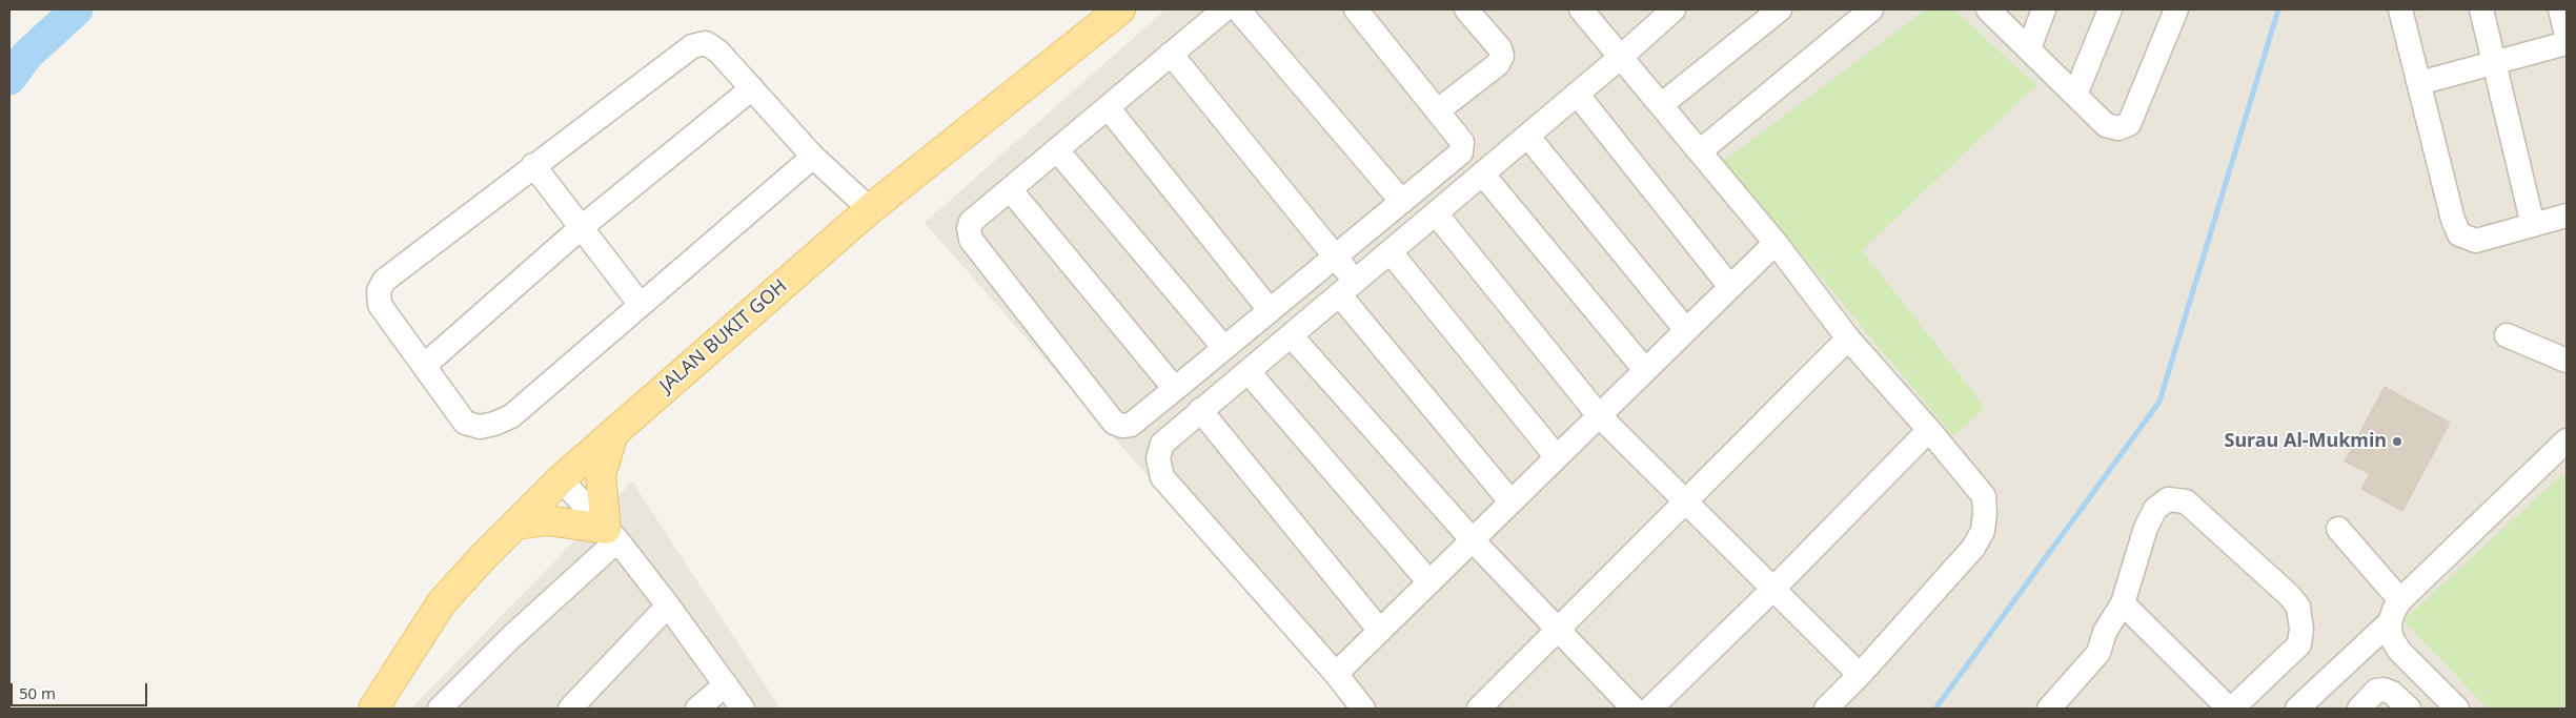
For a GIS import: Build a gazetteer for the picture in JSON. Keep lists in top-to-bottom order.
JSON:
{
  "streets": {
    "main road": ["JALAN BUKIT GOH"]
  },
  "places": ["Surau Al-Mukmin"],
  "scale_bar": "50 m"
}
